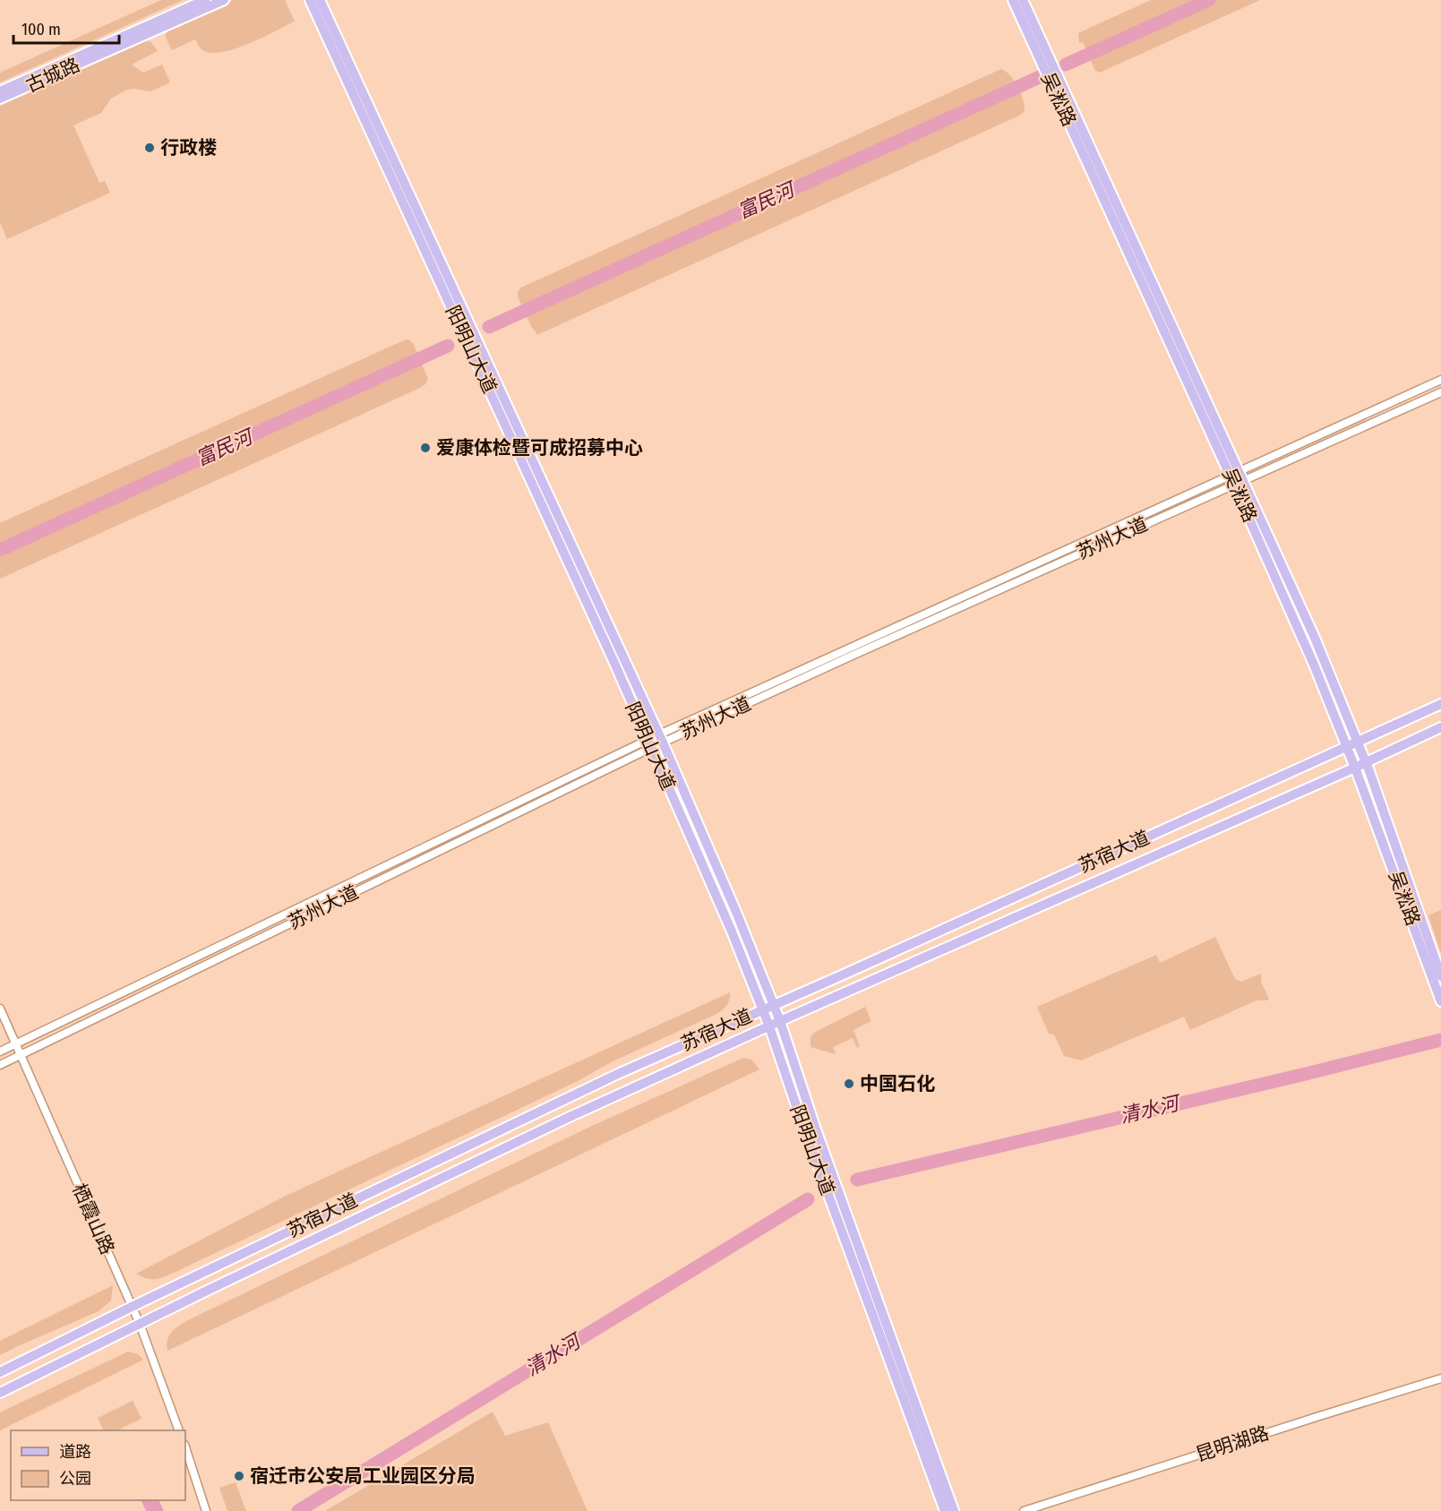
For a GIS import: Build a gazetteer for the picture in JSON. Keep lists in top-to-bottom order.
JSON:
{
  "streets": {
    "main road": [
      "古城路",
      "吴淞路",
      "阳明山大道",
      "苏宿大道"
    ],
    "street": ["苏州大道", "栖霞山路", "昆明湖路"]
  },
  "crossings": [
    ["吴淞路", "苏州大道"],
    ["吴淞路", "苏宿大道"],
    ["阳明山大道", "苏州大道"],
    ["阳明山大道", "苏宿大道"],
    ["苏州大道", "栖霞山路"],
    ["苏宿大道", "栖霞山路"]
  ],
  "water": ["富民河", "清水河"],
  "places": [
    "行政楼",
    "爱康体检暨可成招募中心",
    "中国石化",
    "宿迁市公安局工业园区分局"
  ],
  "legend": ["道路", "公园"],
  "scale_bar": "100 m"
}
